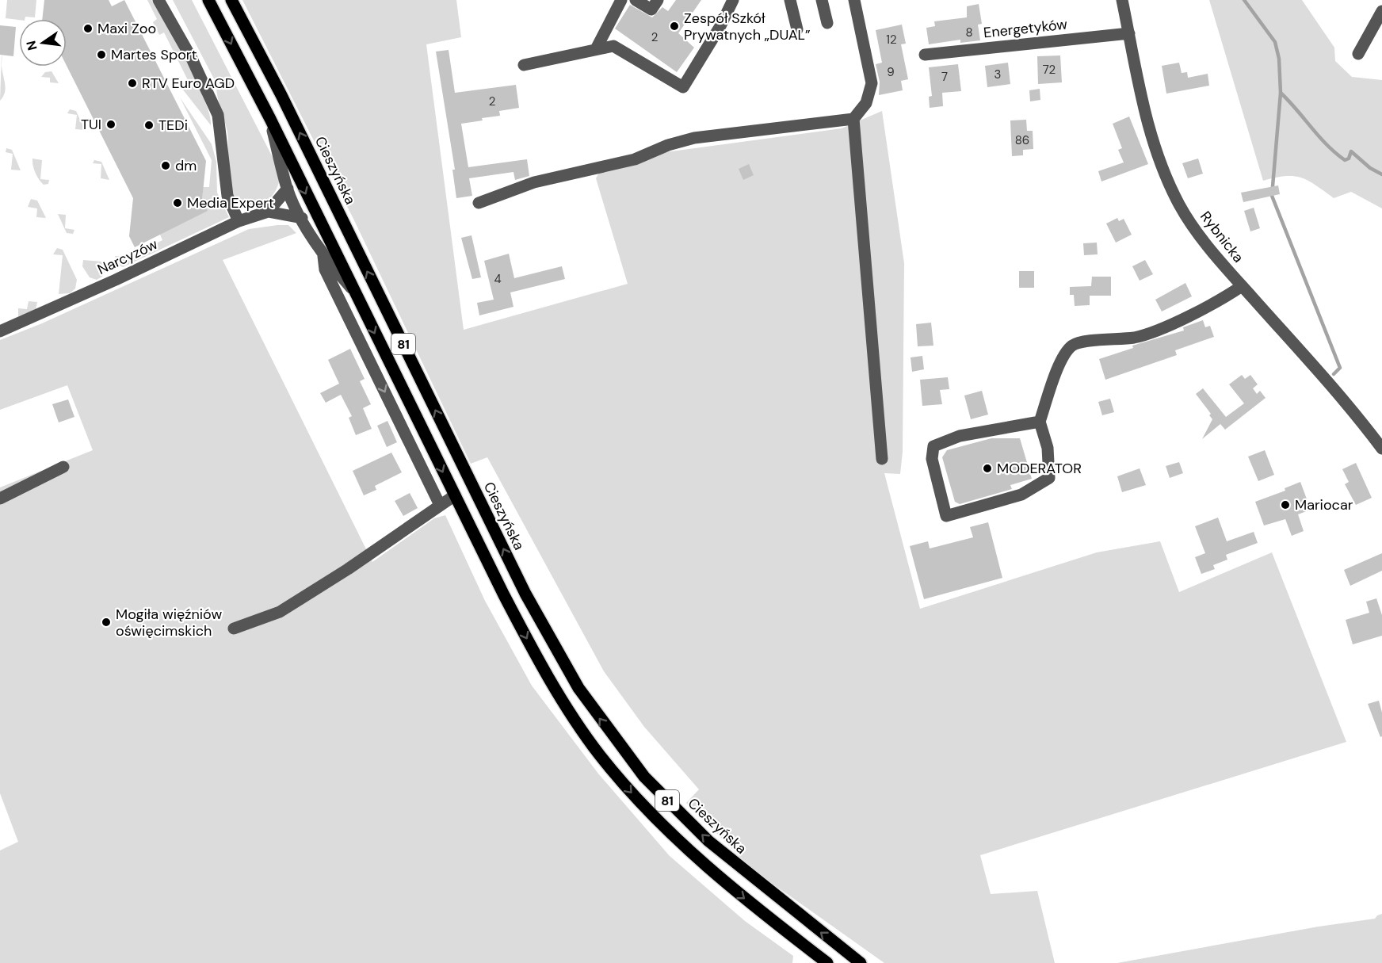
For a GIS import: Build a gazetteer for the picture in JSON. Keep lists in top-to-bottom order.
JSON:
{
  "streets": {
    "main road": ["Cieszyńska", "81"],
    "street": ["Energetyków", "Rybnicka", "Narcyzów"]
  },
  "crossings": [
    ["Energetyków", "Rybnicka"]
  ],
  "places": [
    "Zespół Szkół Prywatnych „DUAL”",
    "Maxi Zoo",
    "Martes Sport",
    "RTV Euro AGD",
    "TUI",
    "TEDi",
    "dm",
    "Media Expert",
    "MODERATOR",
    "Mariocar",
    "Mogiła więźniów oświęcimskich"
  ],
  "house_numbers": [
    "8",
    "2",
    "12",
    "72",
    "9",
    "3",
    "7",
    "2",
    "86",
    "4"
  ],
  "north": "left"
}
